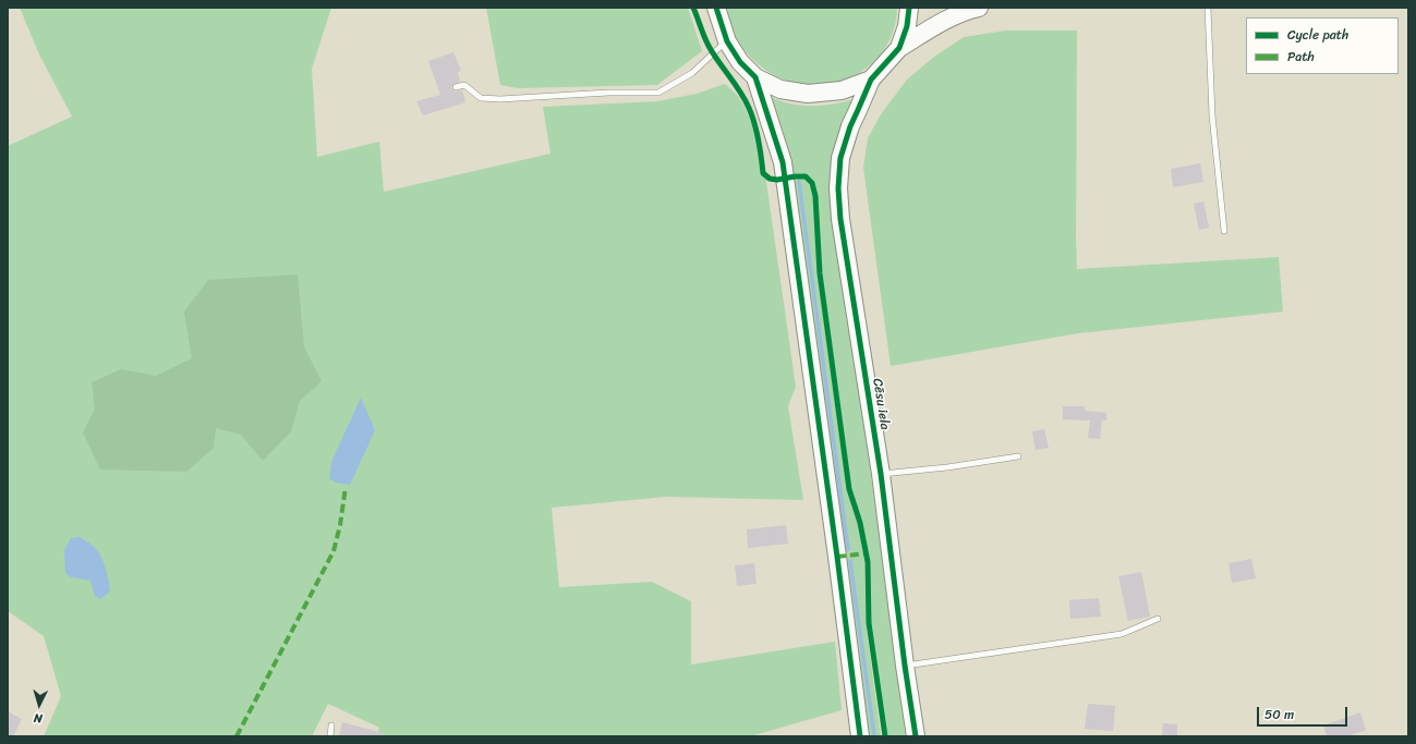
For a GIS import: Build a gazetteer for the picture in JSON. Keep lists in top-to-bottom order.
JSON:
{
  "streets": {
    "main road": ["Cēsu iela"]
  },
  "legend": ["Cycle path", "Path"],
  "scale_bar": "50 m",
  "north": "bottom"
}
